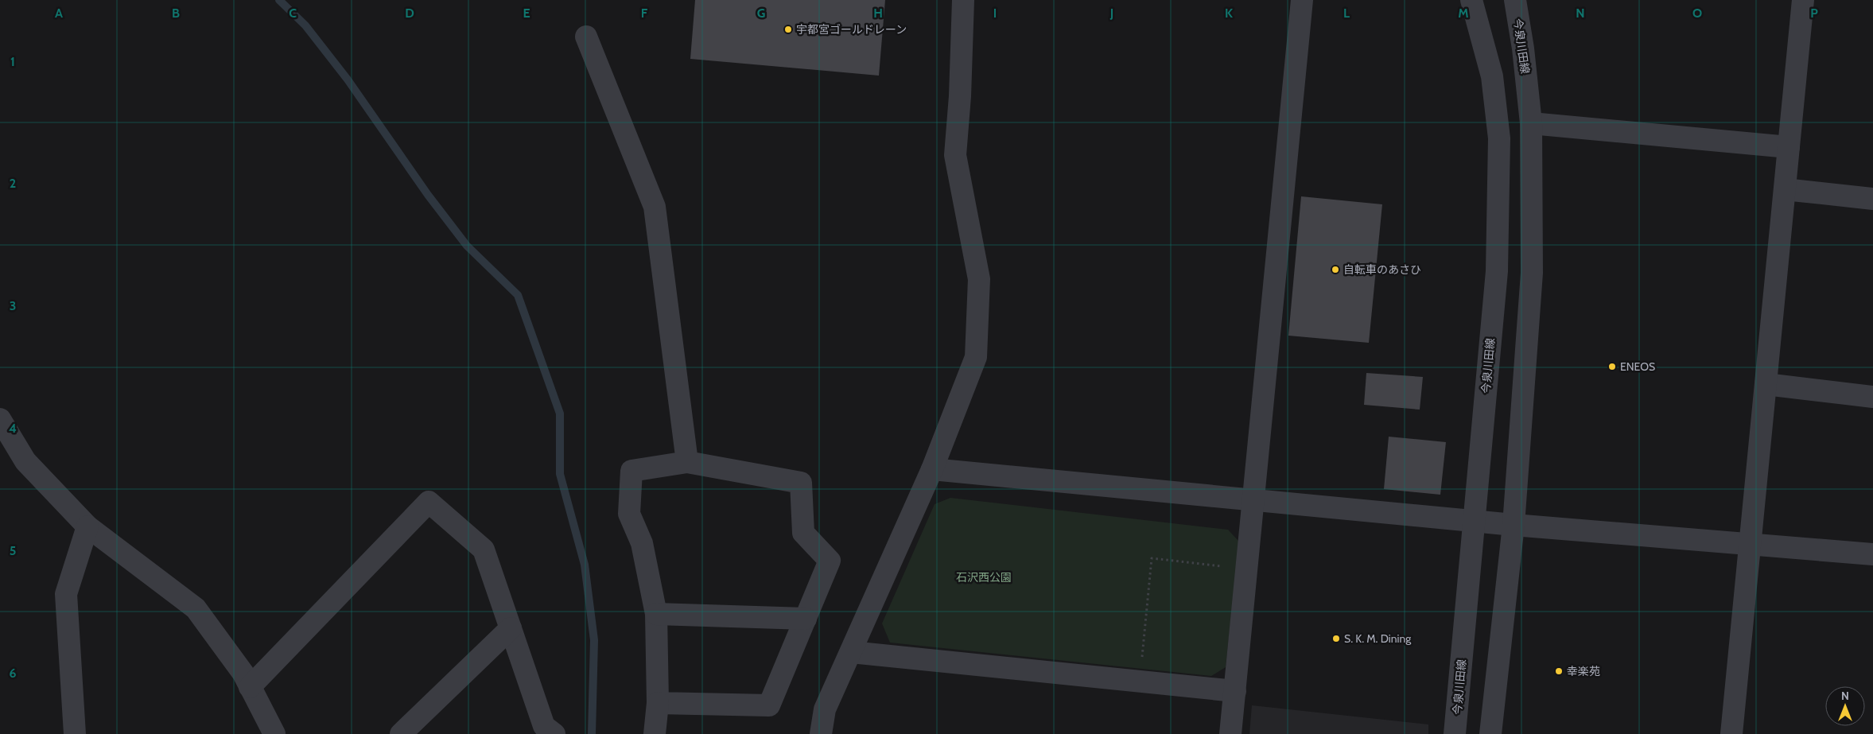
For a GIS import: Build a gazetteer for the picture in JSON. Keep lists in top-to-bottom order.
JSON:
{
  "streets": {
    "street": ["今泉川田線"]
  },
  "parks": ["石沢西公園"],
  "places": [
    "宇都宮ゴールドレーン",
    "自転車のあさひ",
    "ENEOS",
    "S. K. M. Dining",
    "幸楽苑"
  ],
  "north": "top",
  "grid": {
    "columns": [
      "A",
      "B",
      "C",
      "D",
      "E",
      "F",
      "G",
      "H",
      "I",
      "J",
      "K",
      "L",
      "M",
      "N",
      "O",
      "P"
    ],
    "rows": [
      "1",
      "2",
      "3",
      "4",
      "5",
      "6"
    ]
  }
}
